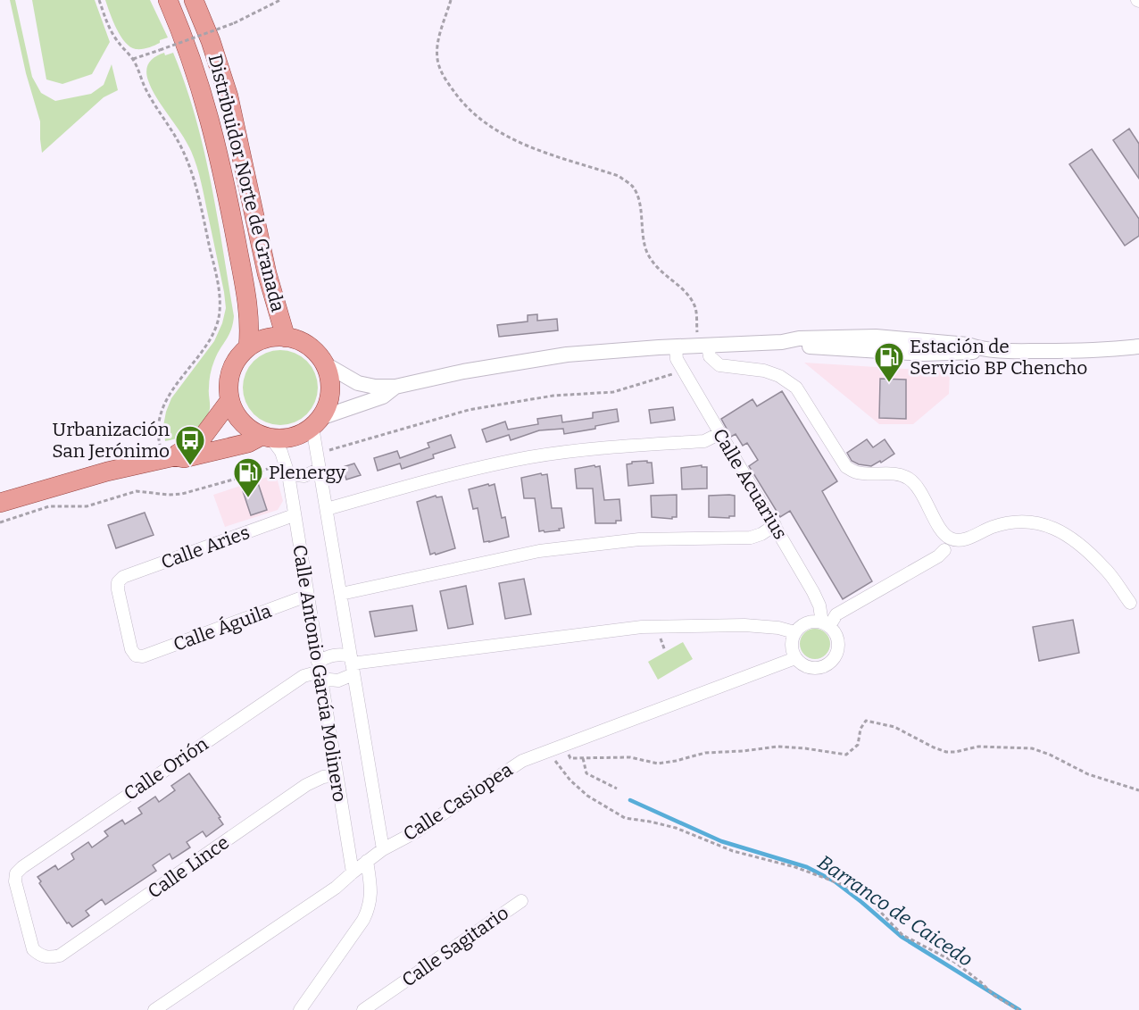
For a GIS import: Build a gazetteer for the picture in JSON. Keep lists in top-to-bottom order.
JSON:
{
  "streets": {
    "main road": ["Distribuidor Norte de Granada"],
    "street": [
      "Calle Acuarius",
      "Calle Aries",
      "Calle Águila",
      "Calle Antonio García Molinero",
      "Calle Orión",
      "Calle Casiopea",
      "Calle Lince",
      "Calle Sagitario"
    ]
  },
  "crossings": [
    ["Distribuidor Norte de Granada", "Calle Antonio García Molinero"],
    ["Calle Acuarius", "Calle Casiopea"],
    ["Calle Aries", "Calle Águila"],
    ["Calle Aries", "Calle Antonio García Molinero"],
    ["Calle Águila", "Calle Antonio García Molinero"],
    ["Calle Antonio García Molinero", "Calle Orión"],
    ["Calle Antonio García Molinero", "Calle Casiopea"],
    ["Calle Antonio García Molinero", "Calle Lince"],
    ["Calle Orión", "Calle Lince"]
  ],
  "water": ["Barranco de Caicedo"],
  "places": {
    "fuel station": ["Estación de Servicio BP Chencho", "Plenergy"],
    "bus stop": ["Urbanización San Jerónimo"]
  }
}
